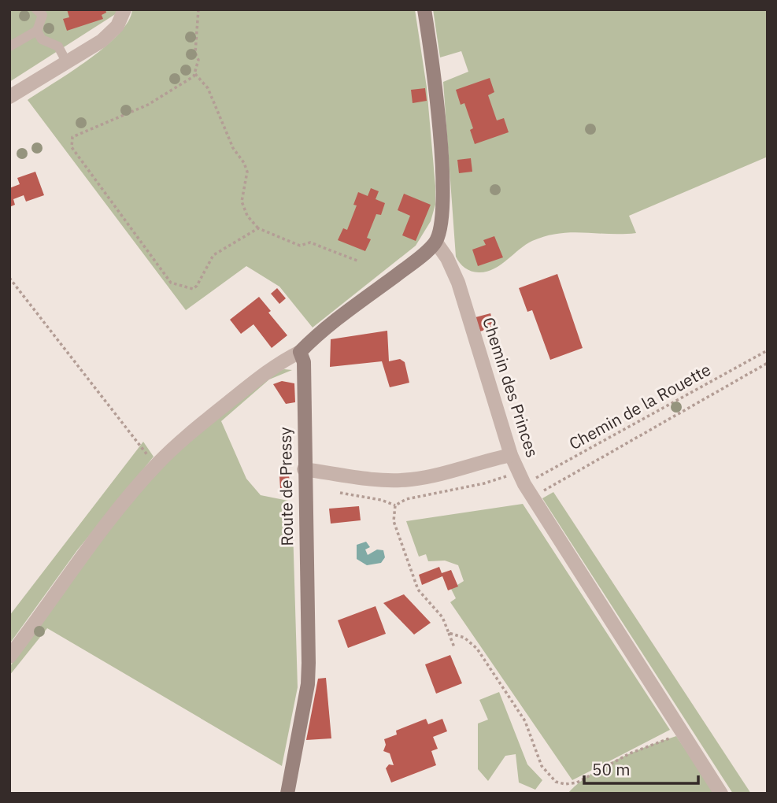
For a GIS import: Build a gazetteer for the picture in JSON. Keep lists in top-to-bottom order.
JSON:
{
  "streets": {
    "street": ["Chemin des Princes", "Route de Pressy"],
    "path": ["Chemin de la Rouette"]
  },
  "crossings": [
    ["Chemin des Princes", "Chemin de la Rouette"]
  ],
  "scale_bar": "50 m"
}
